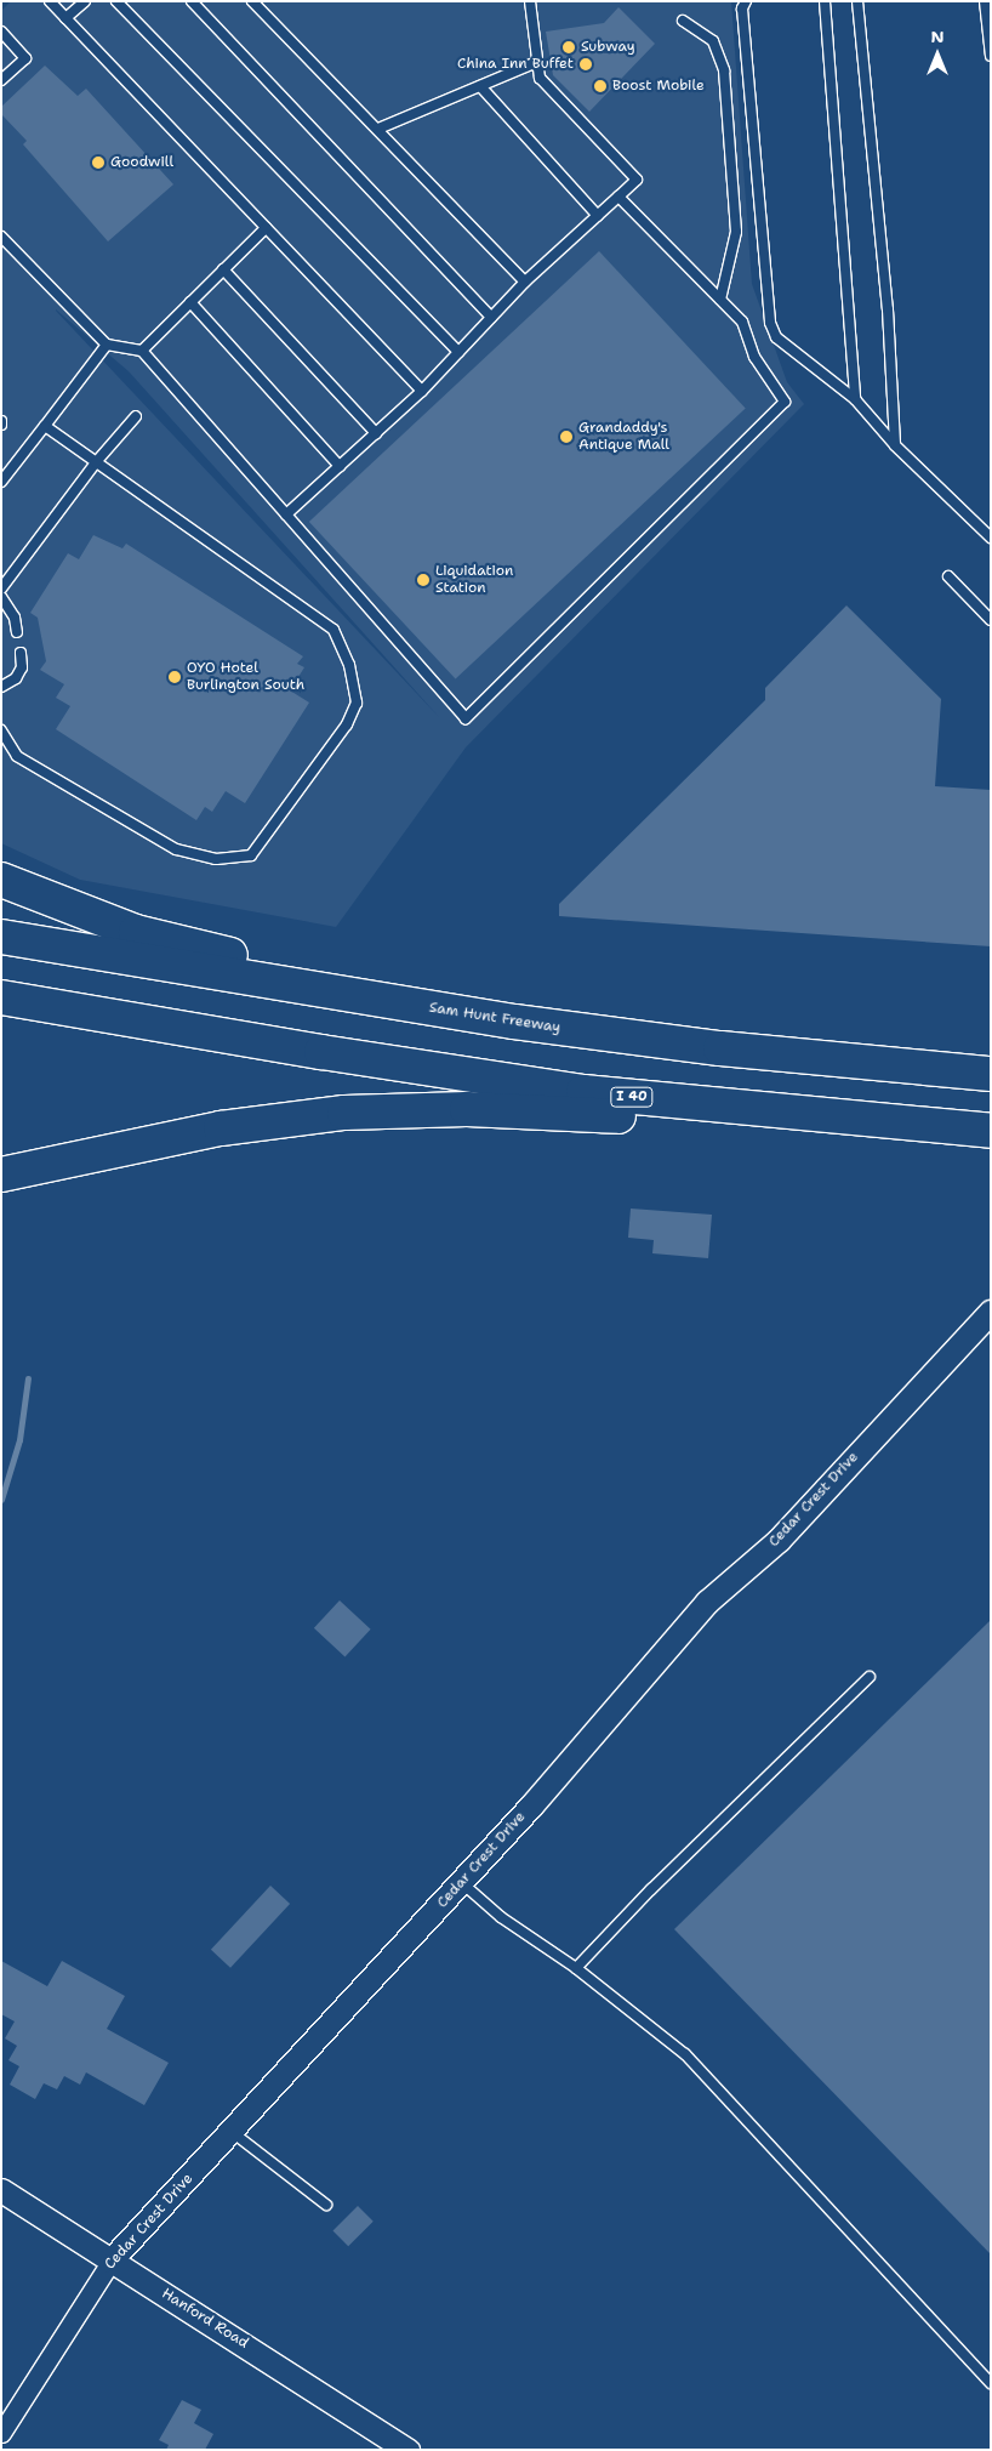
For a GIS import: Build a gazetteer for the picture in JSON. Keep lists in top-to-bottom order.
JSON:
{
  "streets": {
    "highway": ["Sam Hunt Freeway", "I 40"],
    "street": ["Cedar Crest Drive", "Hanford Road"]
  },
  "crossings": [
    ["Cedar Crest Drive", "Hanford Road"]
  ],
  "places": [
    "Subway",
    "China Inn Buffet",
    "Boost Mobile",
    "Goodwill",
    "Grandaddy's Antique Mall",
    "Liquidation Station",
    "OYO Hotel Burlington South"
  ],
  "north": "top"
}
